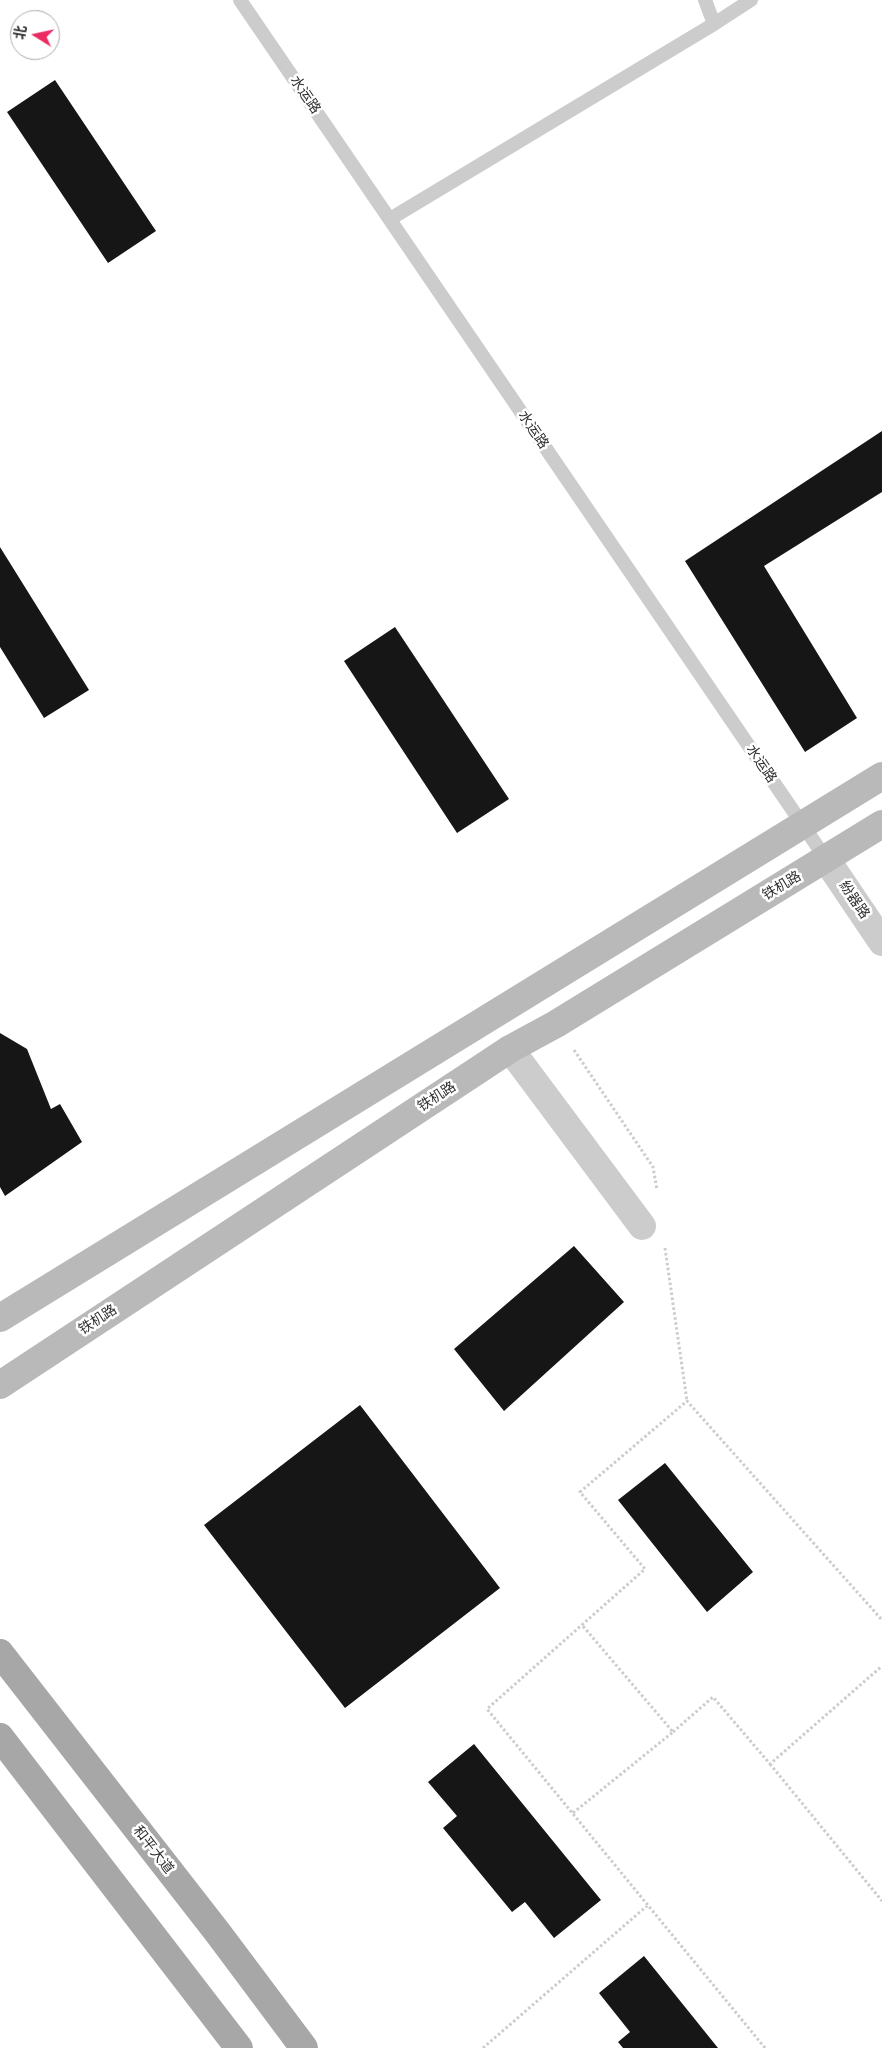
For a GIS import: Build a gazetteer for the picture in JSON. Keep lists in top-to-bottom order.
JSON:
{
  "streets": {
    "main road": ["铁机路", "和平大道"],
    "street": ["紛器路"],
    "lane": ["水运路"]
  },
  "crossings": [
    ["水运路", "铁机路"],
    ["水运路", "紛器路"],
    ["铁机路", "紛器路"]
  ],
  "north": "left"
}
